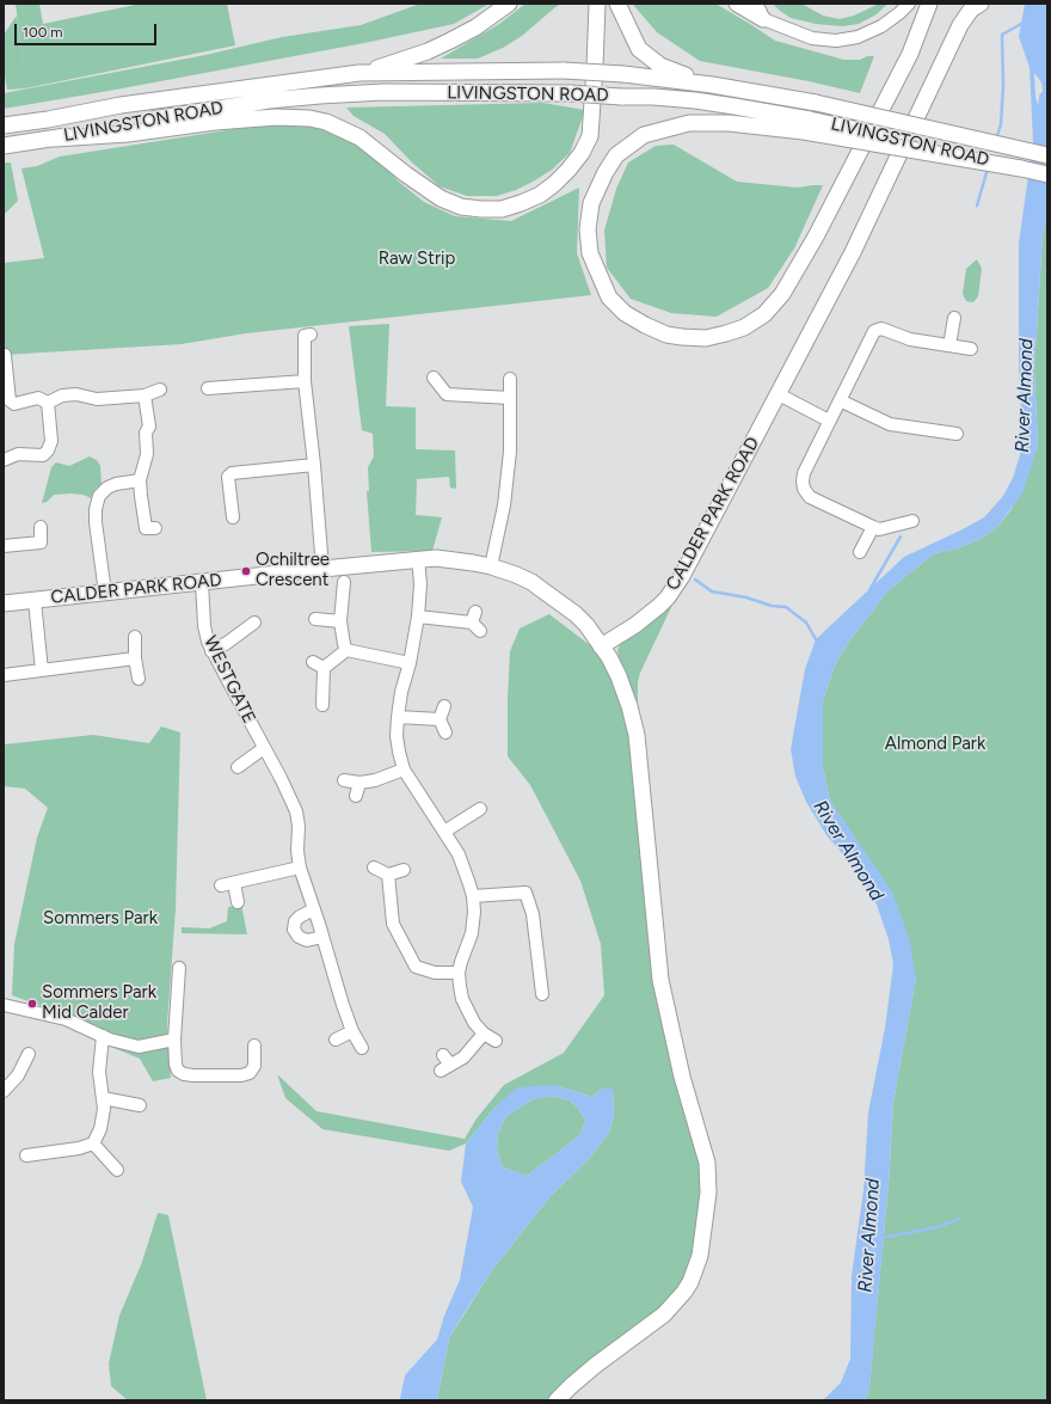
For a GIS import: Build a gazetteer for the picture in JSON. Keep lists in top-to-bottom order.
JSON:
{
  "streets": {
    "main road": ["LIVINGSTON ROAD", "CALDER PARK ROAD"],
    "street": ["WESTGATE"]
  },
  "crossings": [
    ["CALDER PARK ROAD", "WESTGATE"]
  ],
  "water": ["River Almond"],
  "parks": ["Raw Strip", "Almond Park", "Sommers Park"],
  "places": ["Ochiltree Crescent", "Sommers Park Mid Calder"],
  "scale_bar": "100 m"
}
